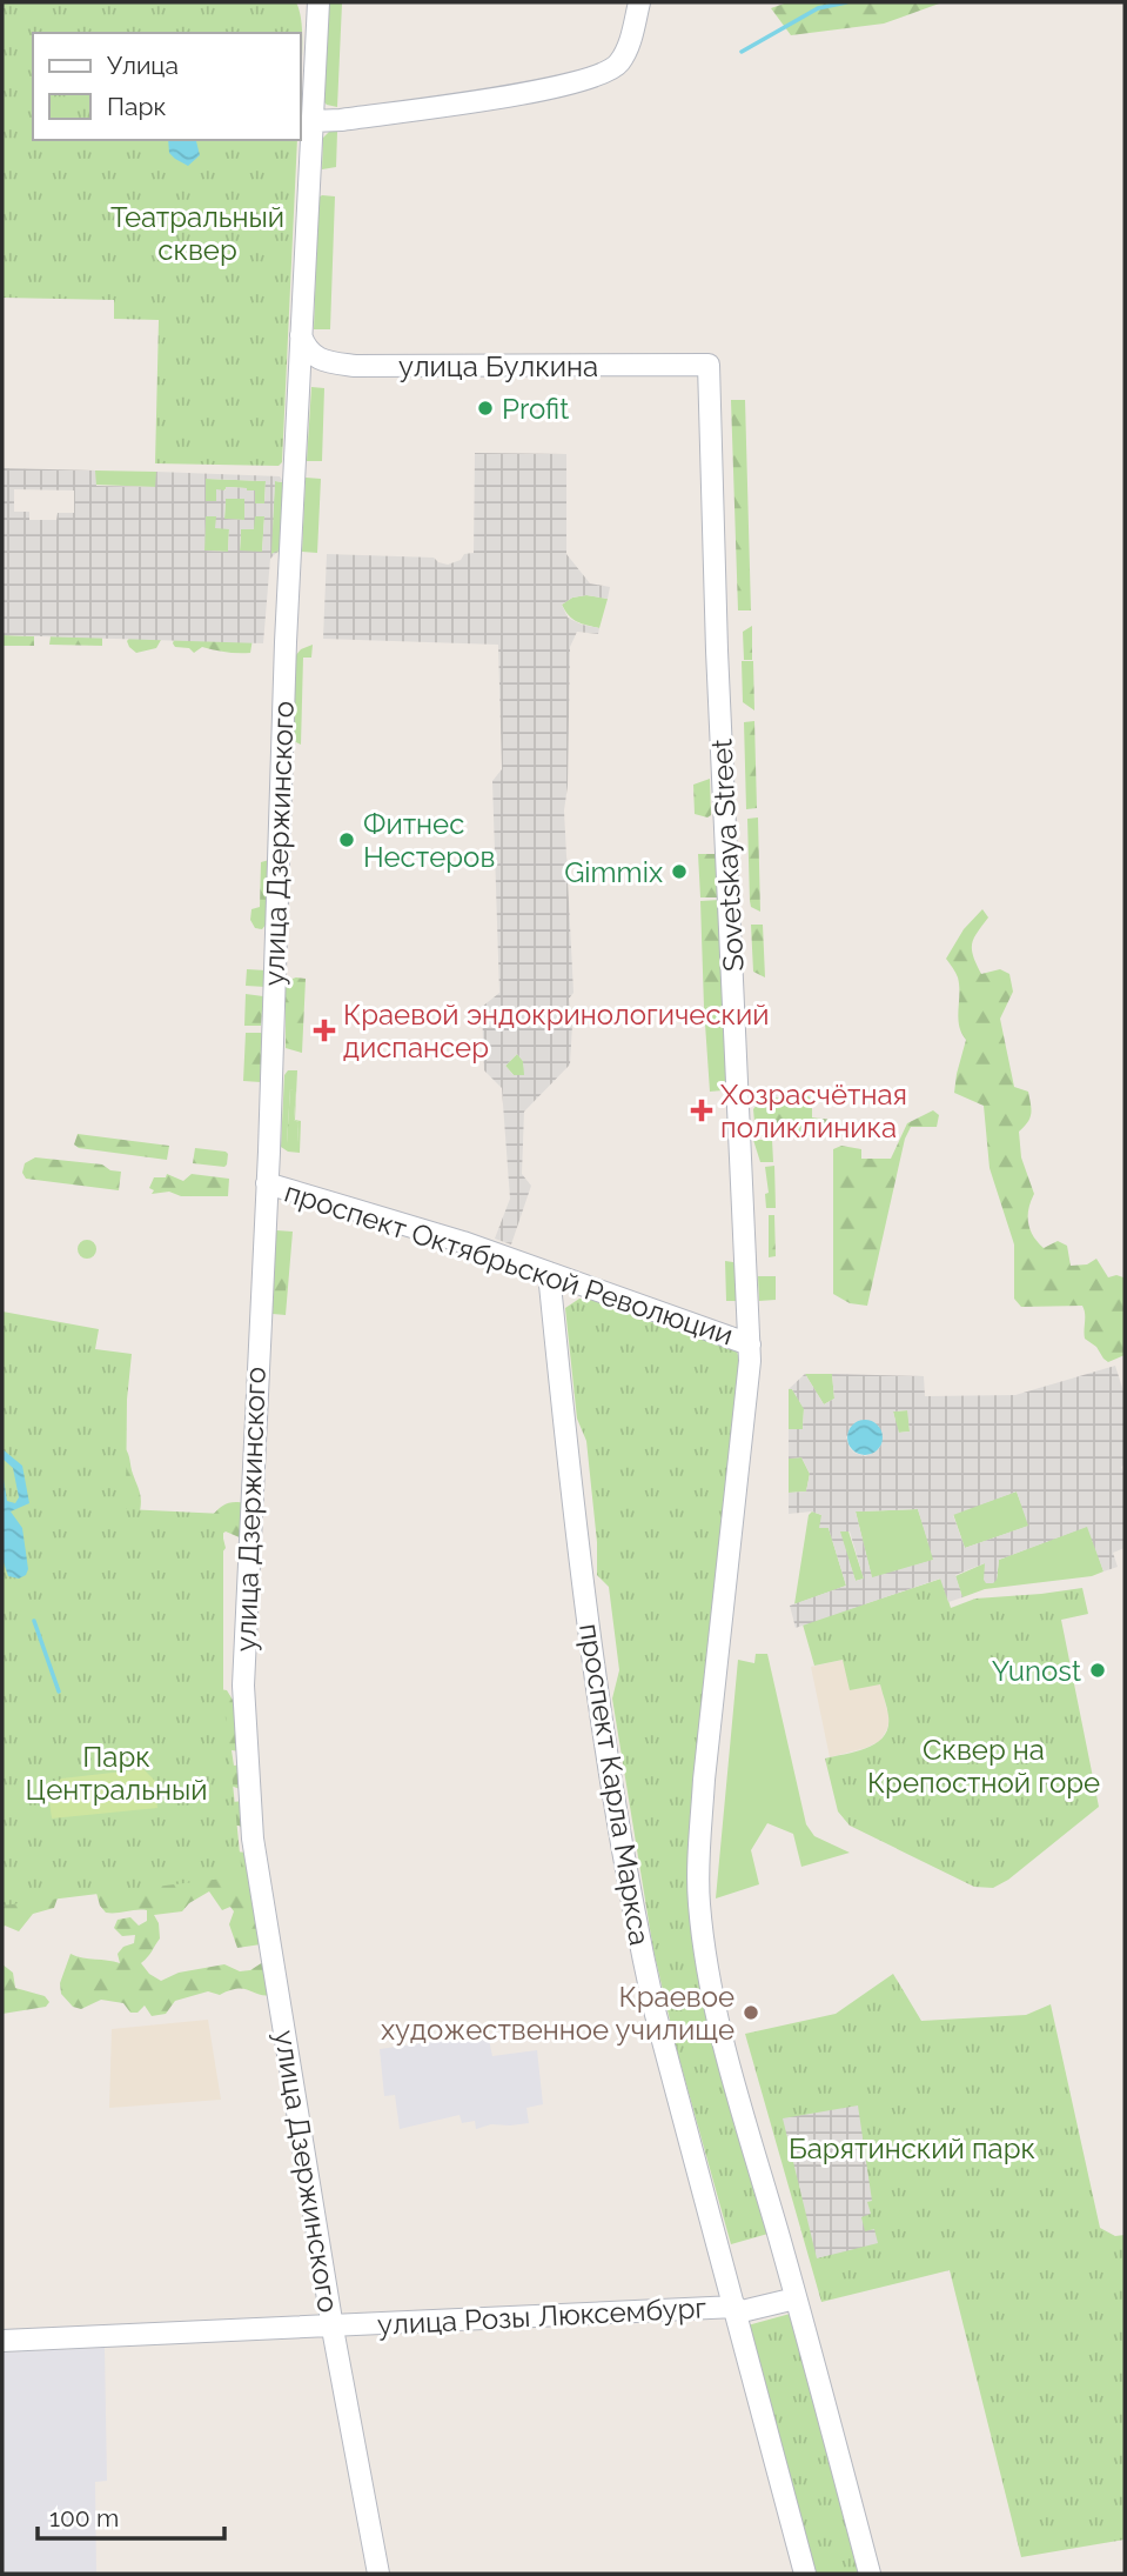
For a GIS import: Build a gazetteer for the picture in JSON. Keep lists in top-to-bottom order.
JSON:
{
  "streets": {
    "main road": [
      "улица Булкина",
      "улица Дзержинского",
      "Sovetskaya Street",
      "проспект Октябрьской Революции",
      "проспект Карла Маркса",
      "улица Розы Люксембург"
    ]
  },
  "crossings": [
    ["улица Булкина", "улица Дзержинского"],
    ["улица Булкина", "Sovetskaya Street"],
    ["улица Дзержинского", "проспект Октябрьской Революции"],
    ["улица Дзержинского", "улица Розы Люксембург"],
    ["Sovetskaya Street", "проспект Октябрьской Революции"],
    ["проспект Октябрьской Революции", "проспект Карла Маркса"],
    ["проспект Карла Маркса", "улица Розы Люксембург"]
  ],
  "parks": [
    "Театральный сквер",
    "Сквер на Крепостной горе",
    "Парк Центральный",
    "Барятинский парк"
  ],
  "places": {
    "other": [
      "Profit",
      "Фитнес Нестеров",
      "Gimmix",
      "Yunost",
      "Краевое художественное училище"
    ],
    "health": ["Краевой эндокринологический диспансер", "Хозрасчётная поликлиника"]
  },
  "legend": ["Улица", "Парк"],
  "scale_bar": "100 m"
}
